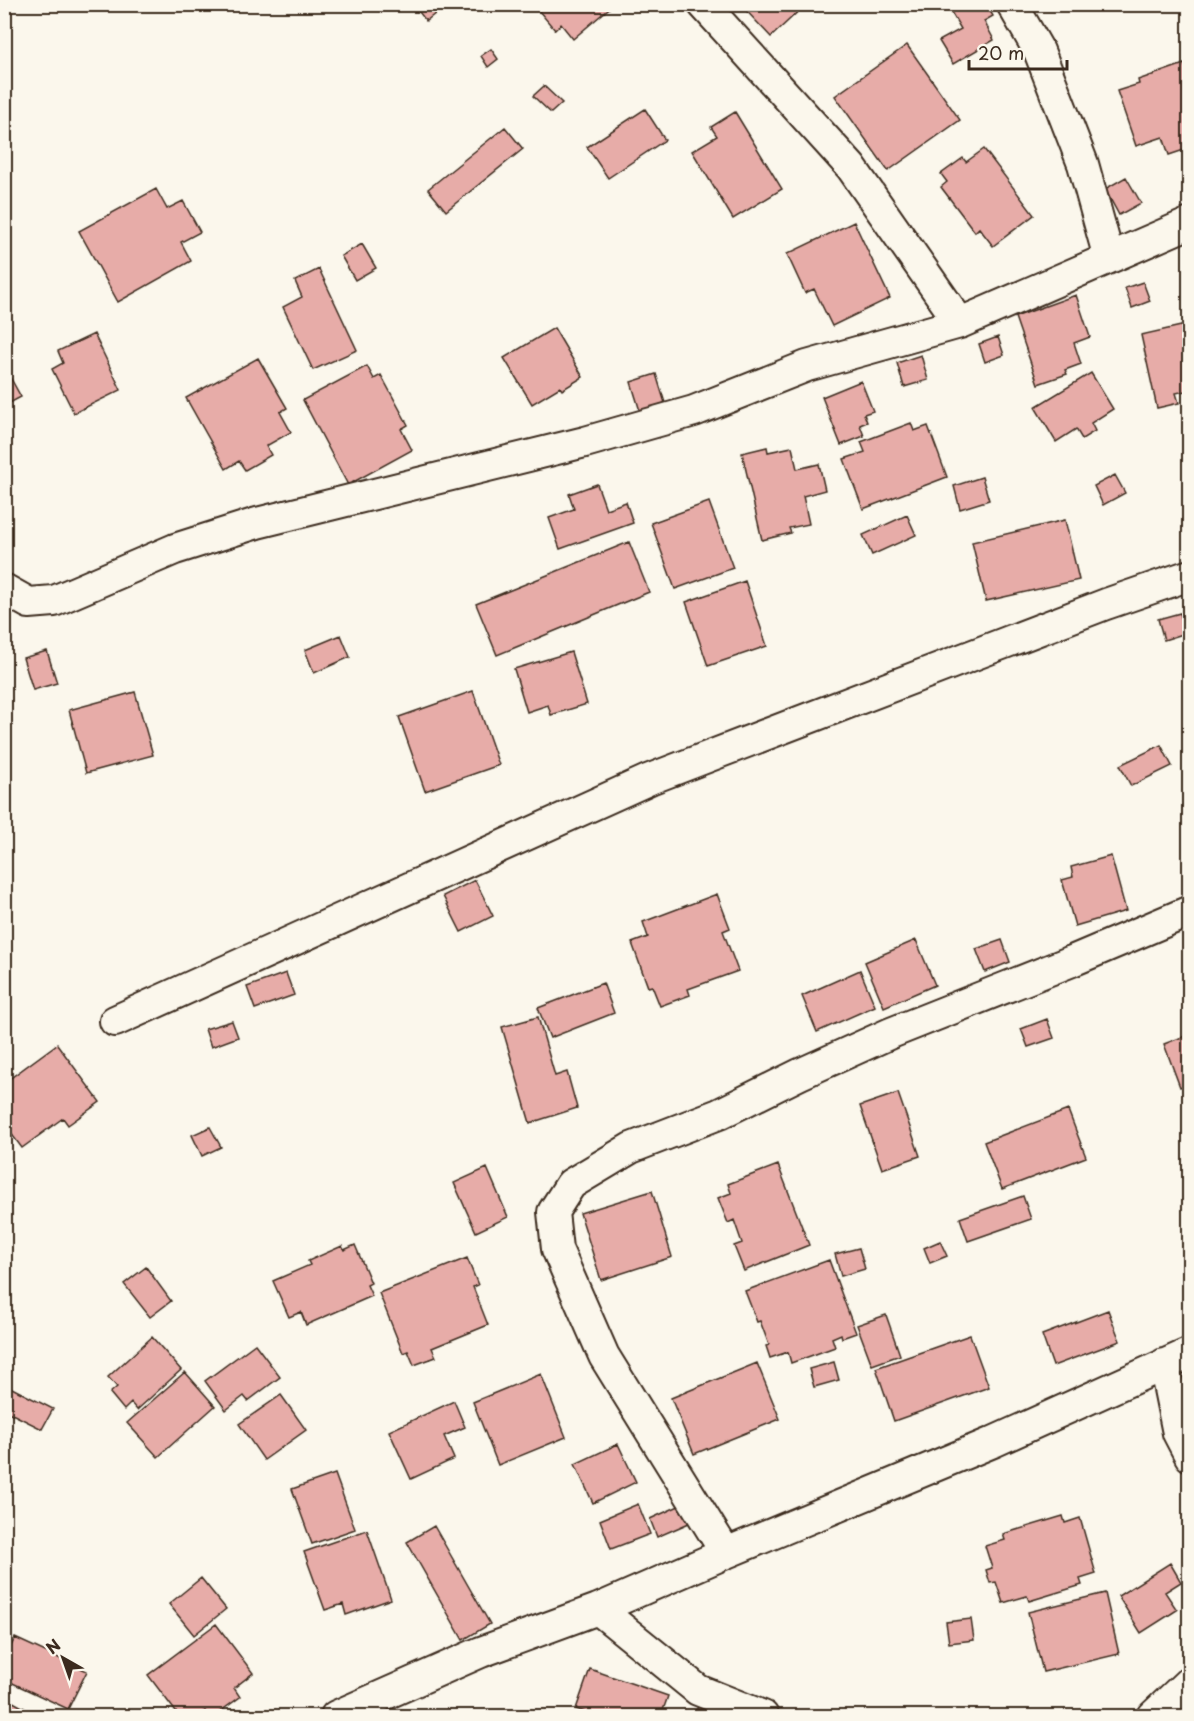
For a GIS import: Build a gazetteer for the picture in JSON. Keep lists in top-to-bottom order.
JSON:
{
  "scale_bar": "20 m",
  "north": "top left"
}
